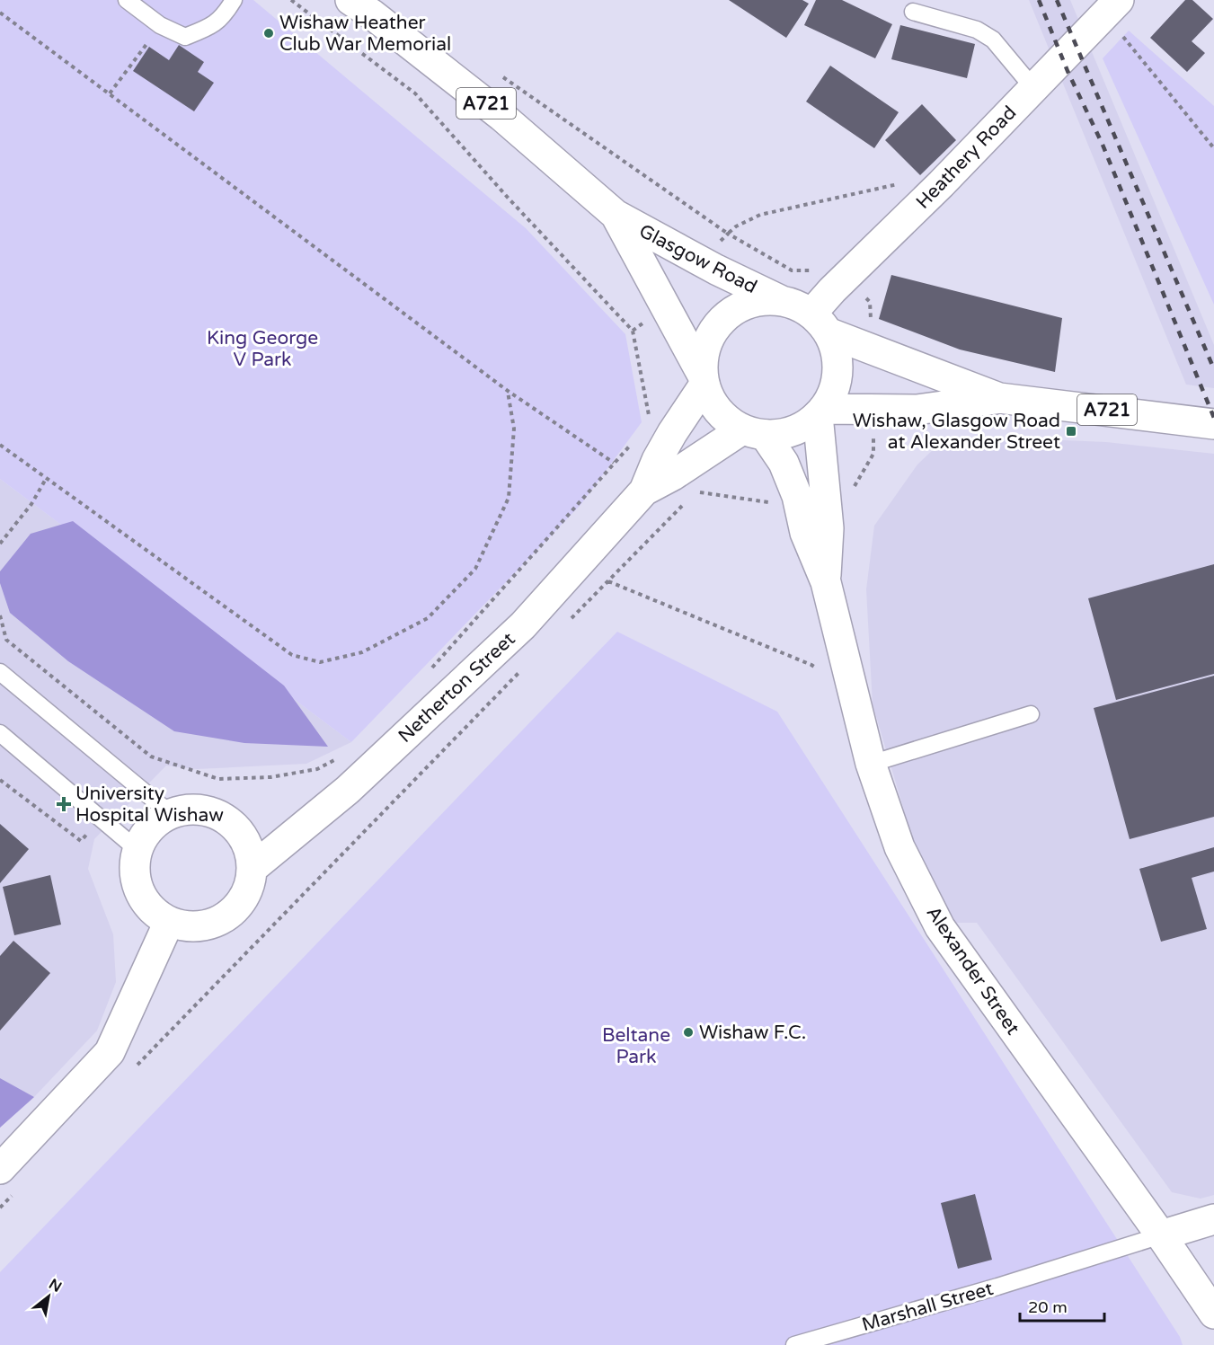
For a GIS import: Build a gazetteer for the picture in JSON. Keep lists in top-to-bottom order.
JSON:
{
  "streets": {
    "street": [
      "A721",
      "Heathery Road",
      "Glasgow Road",
      "Netherton Street",
      "Alexander Street",
      "Marshall Street"
    ]
  },
  "crossings": [
    ["A721", "Heathery Road"],
    ["A721", "Glasgow Road"],
    ["A721", "Netherton Street"],
    ["A721", "Alexander Street"],
    ["Heathery Road", "Glasgow Road"],
    ["Heathery Road", "Netherton Street"],
    ["Heathery Road", "Alexander Street"],
    ["Glasgow Road", "Netherton Street"],
    ["Glasgow Road", "Alexander Street"],
    ["Netherton Street", "Alexander Street"],
    ["Alexander Street", "Marshall Street"]
  ],
  "parks": ["King George V Park", "Beltane Park"],
  "places": {
    "other": ["Wishaw Heather Club War Memorial", "Wishaw F.C."],
    "transit": ["Wishaw, Glasgow Road at Alexander Street"],
    "health": ["University Hospital Wishaw"]
  },
  "scale_bar": "20 m",
  "north": "top right"
}
